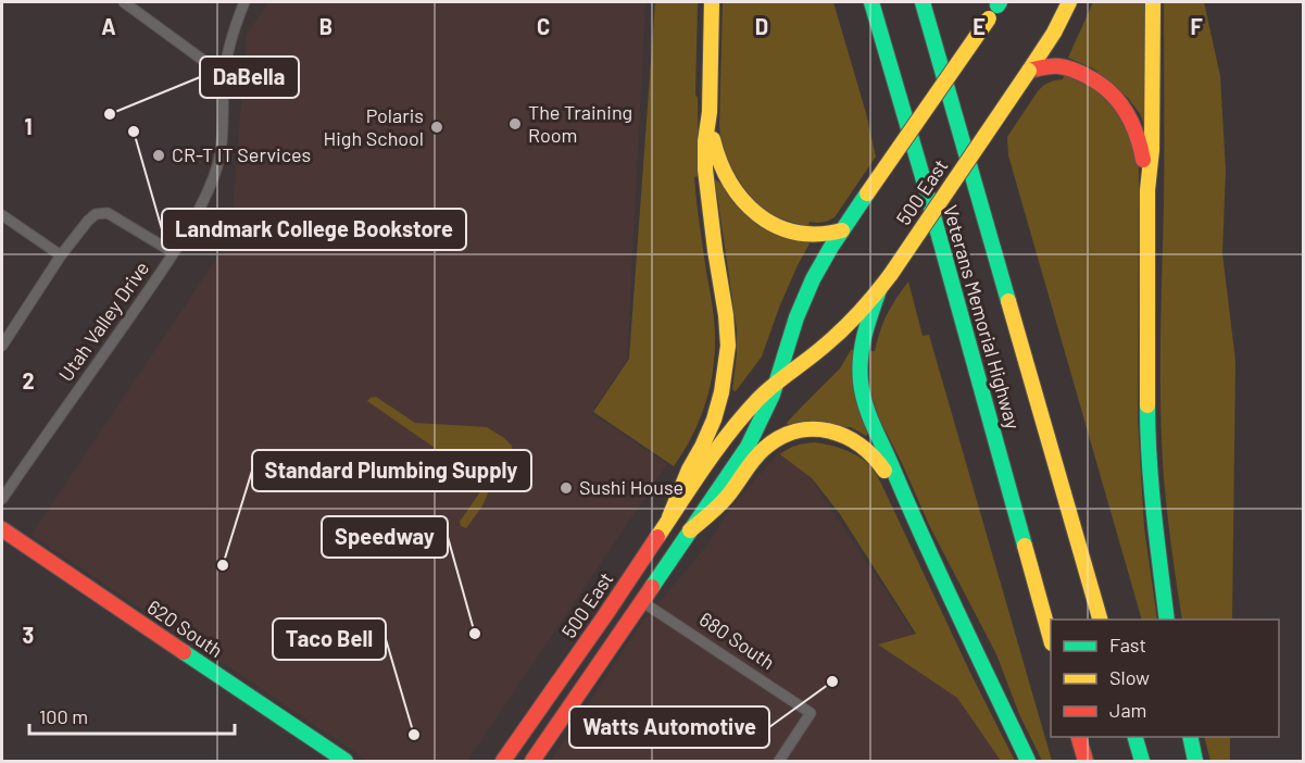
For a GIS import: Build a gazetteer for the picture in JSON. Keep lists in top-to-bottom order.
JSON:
{
  "streets": {
    "main road": ["500 East", "Veterans Memorial Highway", "620 South"],
    "street": ["Utah Valley Drive", "680 South"]
  },
  "crossings": [
    ["500 East", "680 South"]
  ],
  "places": [
    "DaBella",
    "The Training Room",
    "Polaris High School",
    "Landmark College Bookstore",
    "CR-T IT Services",
    "Sushi House",
    "Standard Plumbing Supply",
    "Speedway",
    "Watts Automotive",
    "Taco Bell"
  ],
  "legend": ["Fast", "Slow", "Jam"],
  "scale_bar": "100 m",
  "grid": {
    "columns": [
      "A",
      "B",
      "C",
      "D",
      "E",
      "F"
    ],
    "rows": ["1", "2", "3"]
  }
}
